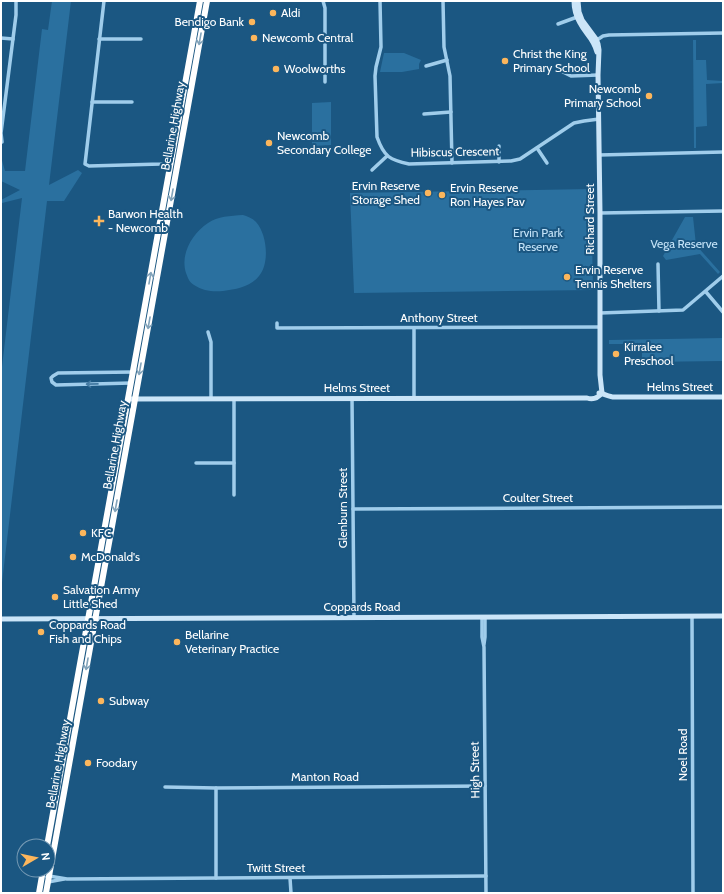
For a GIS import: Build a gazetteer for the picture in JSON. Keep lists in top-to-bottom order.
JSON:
{
  "streets": {
    "highway": ["Bellarine Highway"],
    "street": [
      "Hibiscus Crescent",
      "Richard Street",
      "Anthony Street",
      "Helms Street",
      "Coulter Street",
      "Glenburn Street",
      "Coppards Road",
      "Noel Road",
      "High Street",
      "Manton Road",
      "Twitt Street"
    ]
  },
  "crossings": [
    ["Bellarine Highway", "Helms Street"],
    ["Bellarine Highway", "Coppards Road"],
    ["Bellarine Highway", "Twitt Street"],
    ["Hibiscus Crescent", "Richard Street"],
    ["Richard Street", "Anthony Street"],
    ["Richard Street", "Helms Street"],
    ["Helms Street", "Glenburn Street"],
    ["Coulter Street", "Glenburn Street"],
    ["Glenburn Street", "Coppards Road"],
    ["Coppards Road", "Noel Road"],
    ["Coppards Road", "High Street"],
    ["High Street", "Manton Road"],
    ["High Street", "Twitt Street"]
  ],
  "parks": ["Ervin Park Reserve", "Vega Reserve"],
  "places": {
    "other": [
      "Aldi",
      "Bendigo Bank",
      "Newcomb Central",
      "Christ the King Primary School",
      "Woolworths",
      "Newcomb Primary School",
      "Newcomb Secondary College",
      "Ervin Reserve Storage Shed",
      "Ervin Reserve Ron Hayes Pav",
      "Ervin Reserve Tennis Shelters",
      "Kirralee Preschool",
      "KFC",
      "McDonald's",
      "Salvation Army Little Shed",
      "Coppards Road Fish and Chips",
      "Bellarine Veterinary Practice",
      "Subway",
      "Foodary"
    ],
    "health": ["Barwon Health - Newcomb"]
  },
  "north": "right"
}
